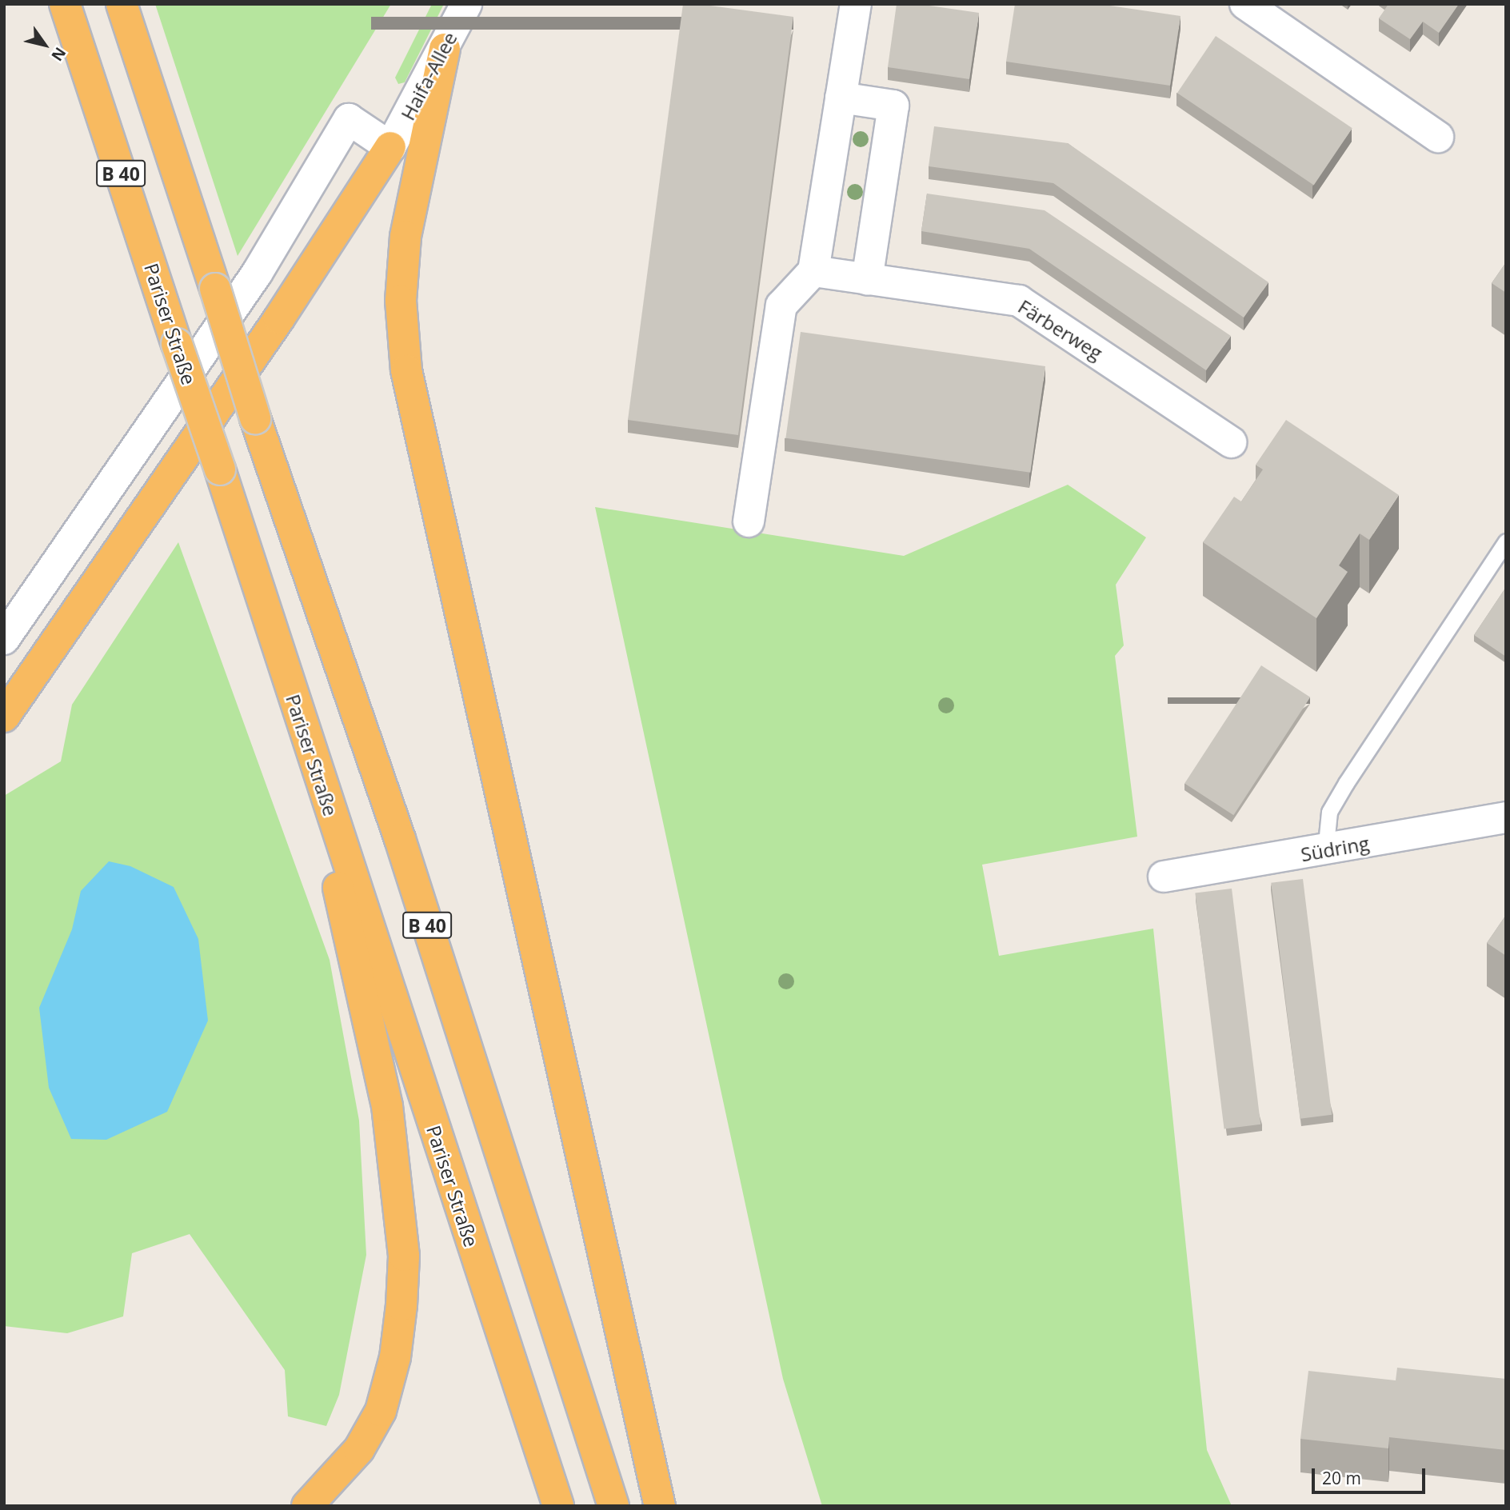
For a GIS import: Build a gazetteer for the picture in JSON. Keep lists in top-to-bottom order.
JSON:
{
  "streets": {
    "highway": ["B 40", "Pariser Straße"],
    "street": ["Haifa-Allee", "Färberweg", "Südring"]
  },
  "scale_bar": "20 m",
  "north": "bottom right"
}
